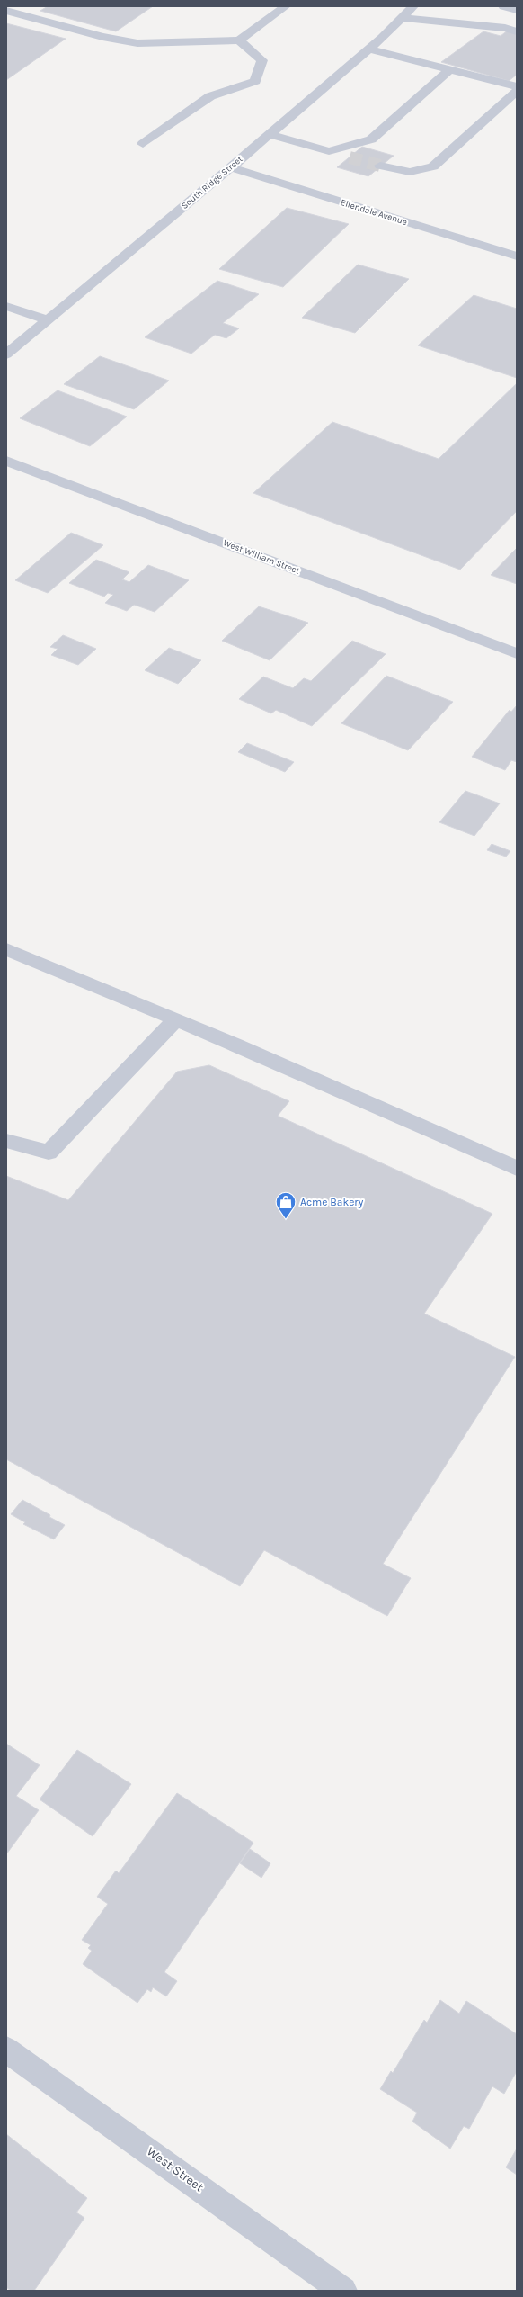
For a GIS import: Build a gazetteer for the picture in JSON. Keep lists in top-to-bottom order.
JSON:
{
  "streets": {
    "street": [
      "South Ridge Street",
      "Ellendale Avenue",
      "West William Street",
      "West Street"
    ]
  },
  "crossings": [
    ["South Ridge Street", "Ellendale Avenue"]
  ],
  "places": {
    "shop": ["Acme Bakery"]
  }
}
